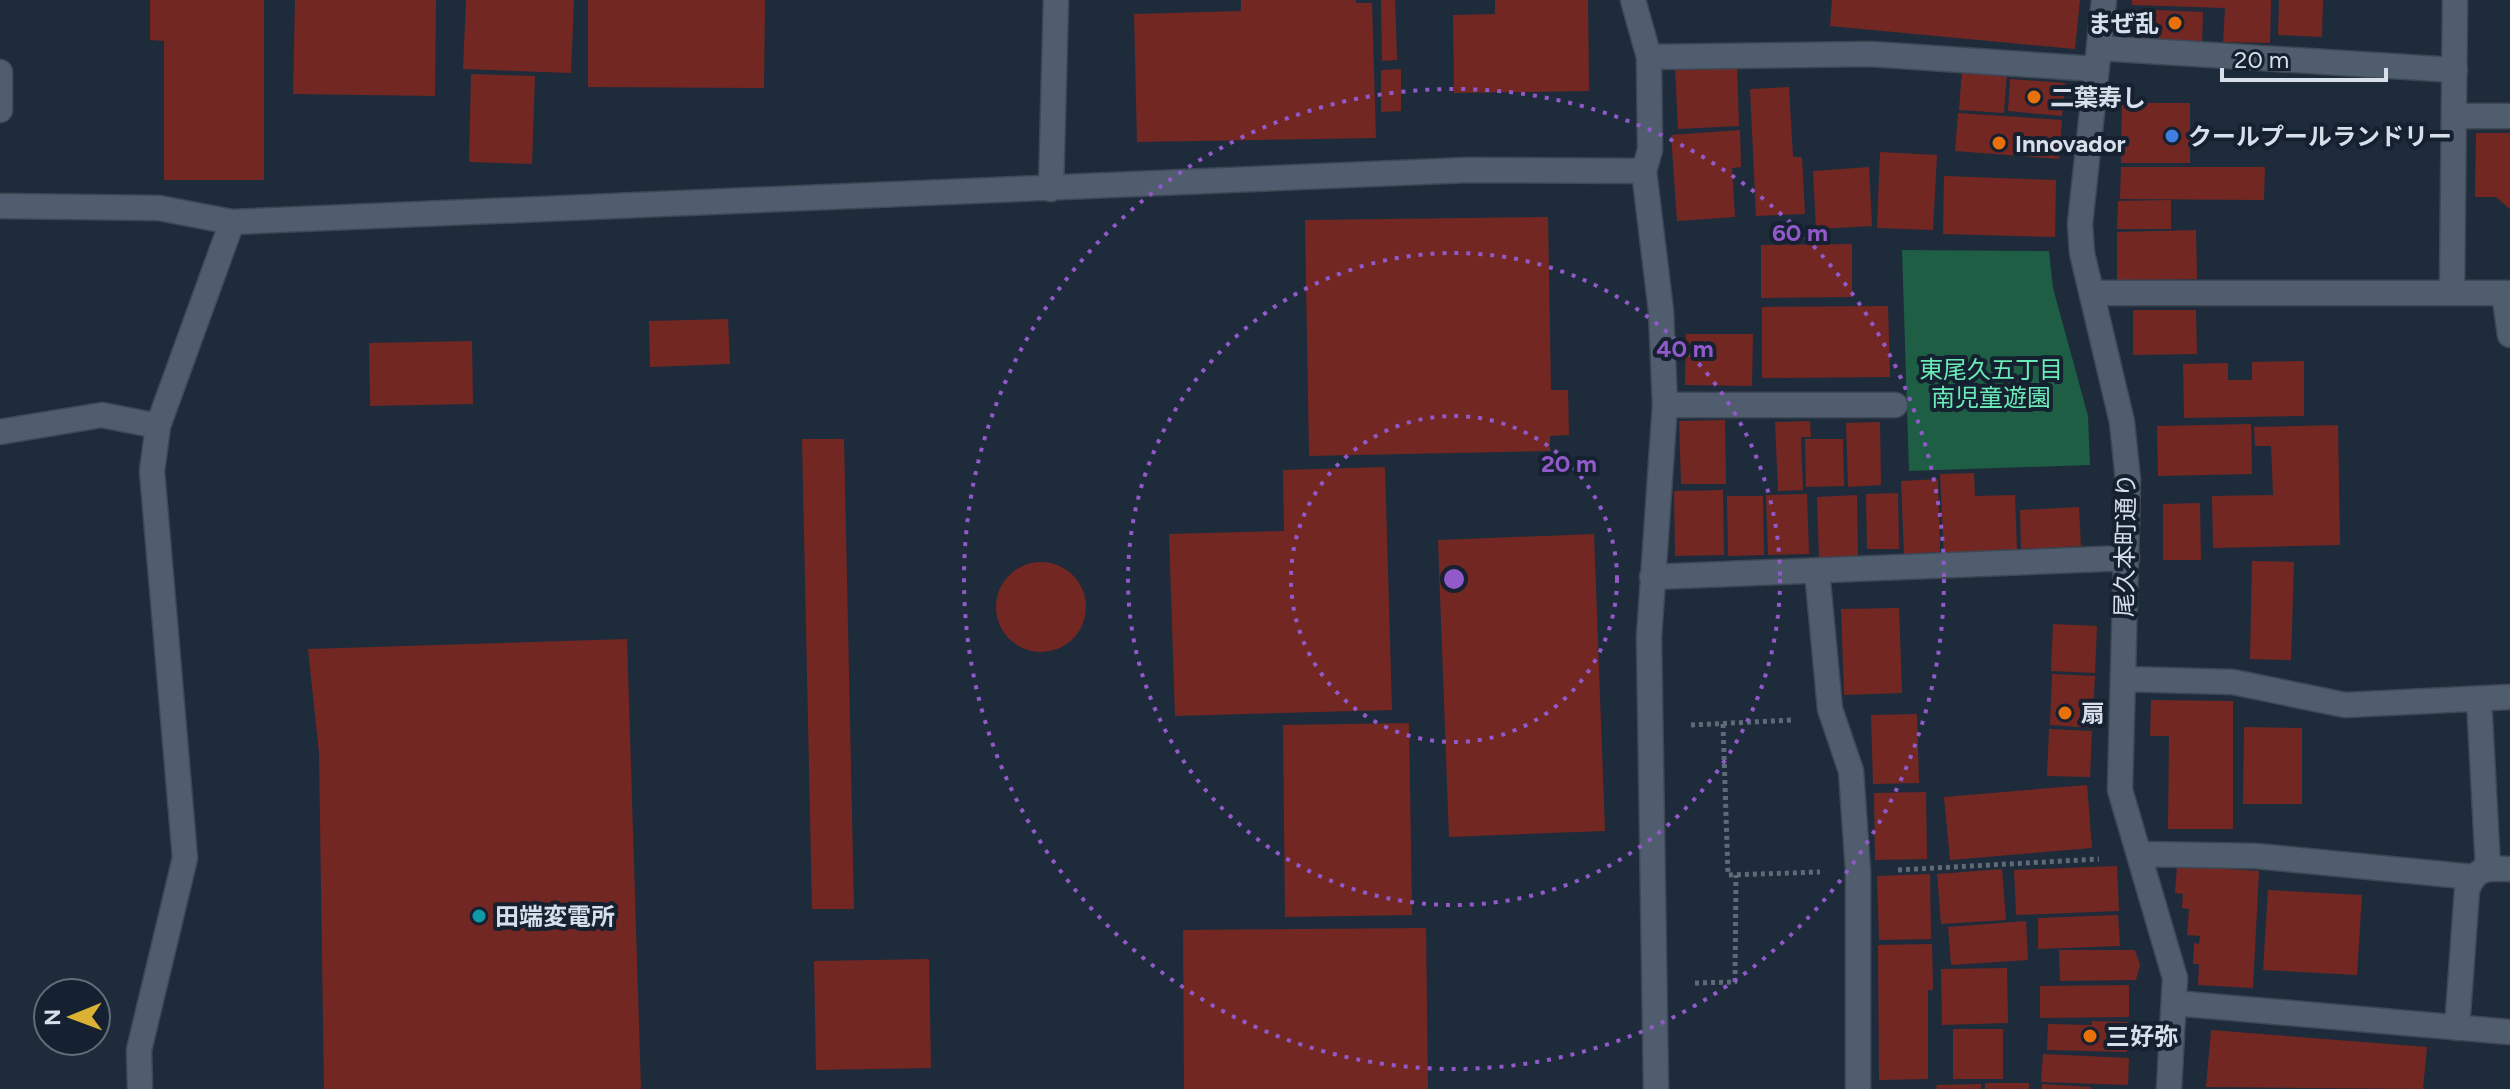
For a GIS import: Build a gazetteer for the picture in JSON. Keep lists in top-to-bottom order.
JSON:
{
  "streets": {
    "street": ["尾久本町通り"]
  },
  "parks": ["東尾久五丁目 南児童遊園"],
  "places": [
    "まぜ乱",
    "二葉寿し",
    "クールプールランドリー",
    "Innovador",
    "扇",
    "田端変電所",
    "三好弥"
  ],
  "scale_bar": "20 m",
  "north": "left",
  "rings": ["60 m", "40 m", "20 m"]
}
